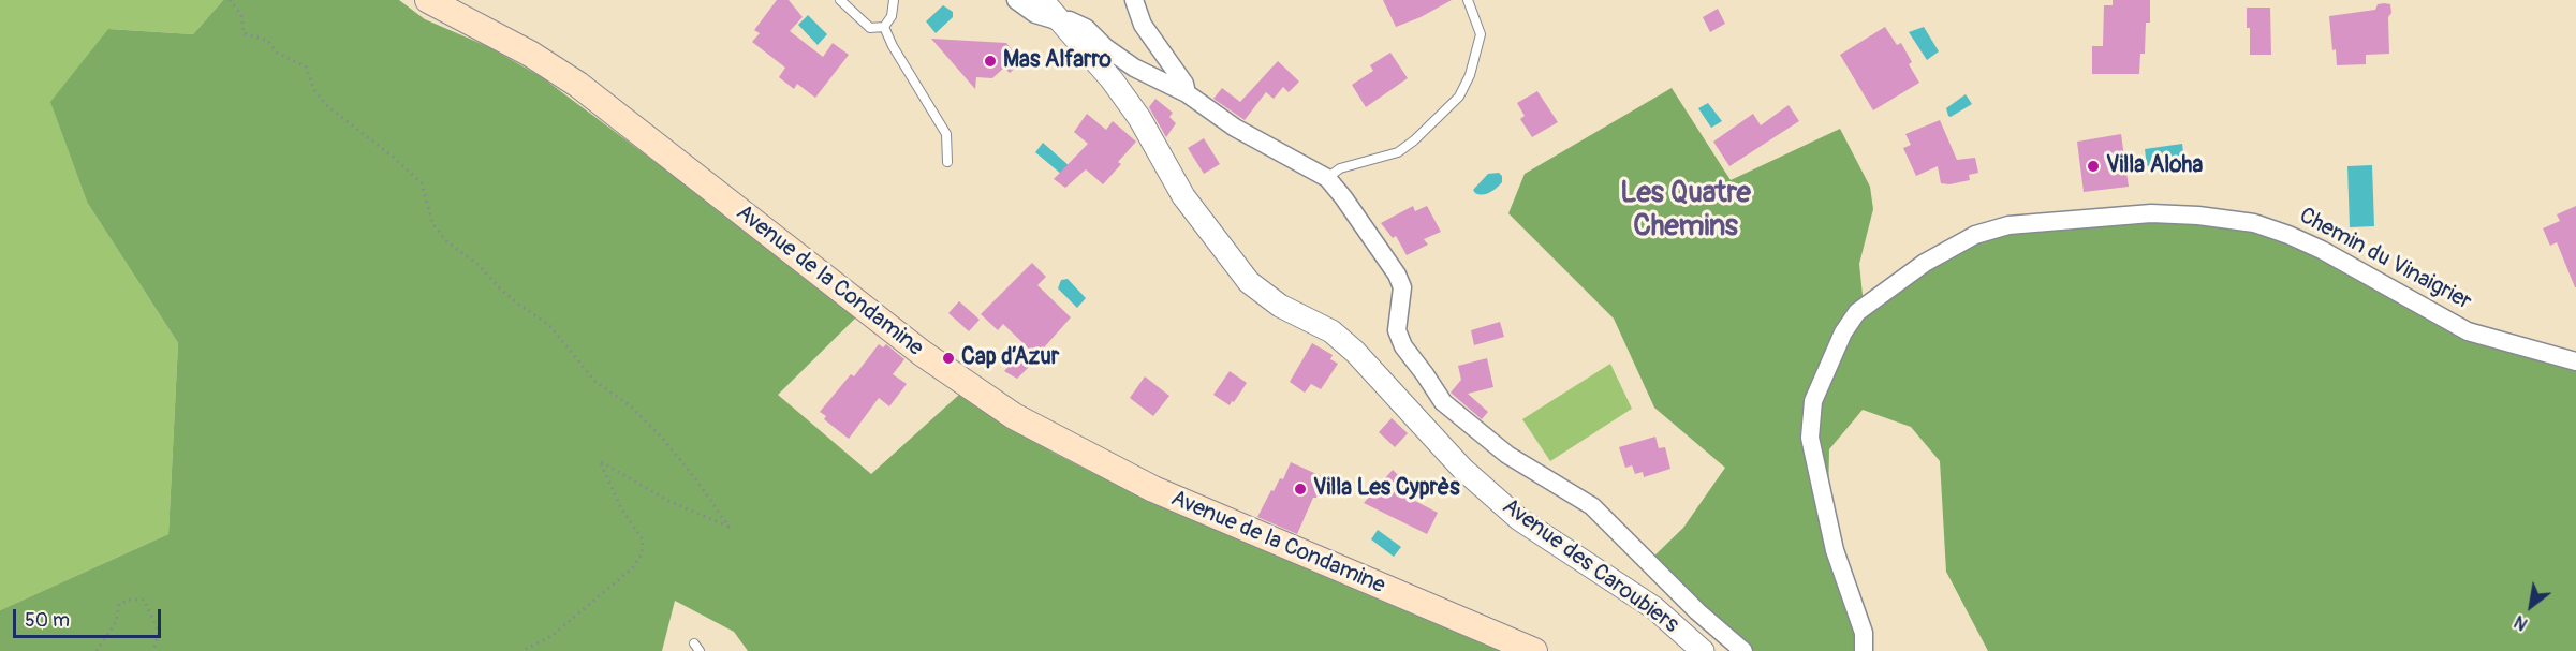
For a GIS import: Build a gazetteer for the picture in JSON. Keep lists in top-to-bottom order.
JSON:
{
  "streets": {
    "main road": ["Avenue de la Condamine"],
    "street": ["Chemin du Vinaigrier", "Avenue des Caroubiers"]
  },
  "districts": ["Les Quatre Chemins"],
  "places": [
    "Mas Alfarro",
    "Villa Aloha",
    "Cap d’Azur",
    "Villa Les Cyprès"
  ],
  "scale_bar": "50 m",
  "north": "bottom left"
}
